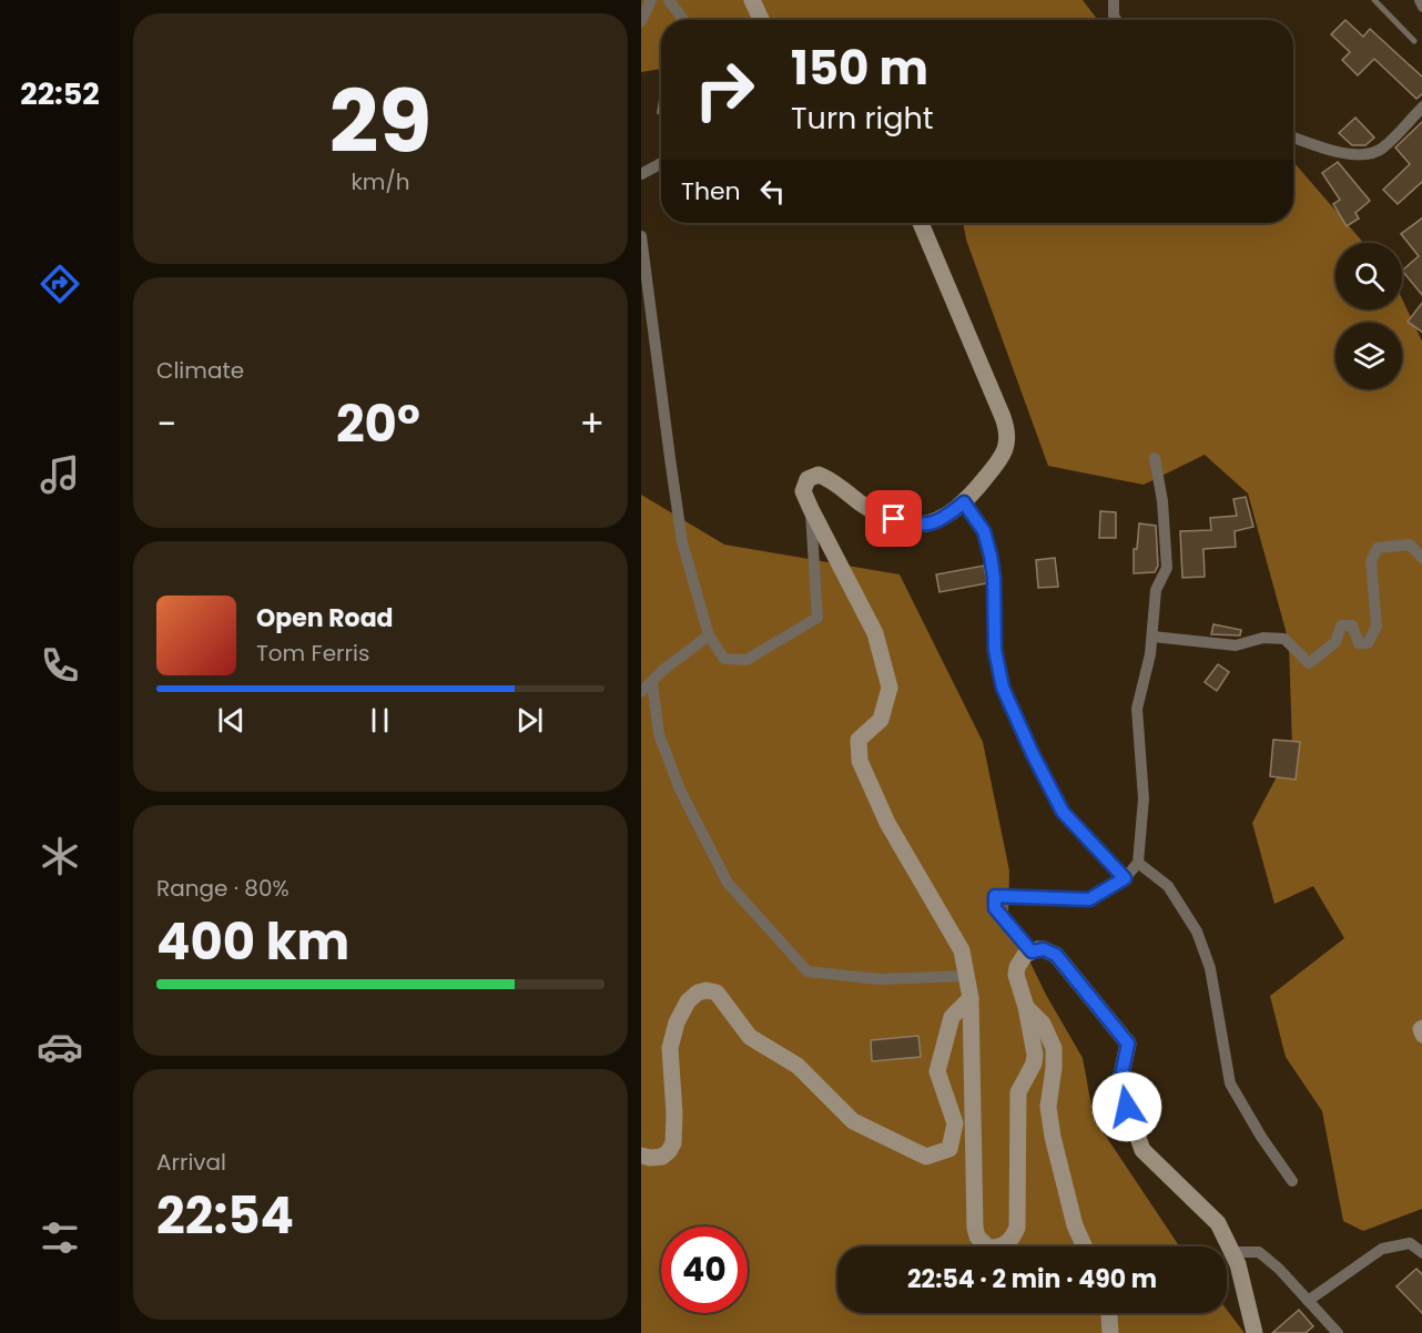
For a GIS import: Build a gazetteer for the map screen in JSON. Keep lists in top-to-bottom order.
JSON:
{
  "page": {
    "tabs": "22:52",
    "tile": [
      ["29", "km/h"],
      "Climate",
      ["Range · 80%", "400 km"],
      ["Arrival", "22:54"]
    ],
    "turn": ["150 m", "Turn right"],
    "then": "Then",
    "heat": ["−", "20°", "+"],
    "song": ["Open Road", "Tom Ferris"],
    "limit": "40",
    "trip": "22:54 · 2 min · 490 m"
  }
}
